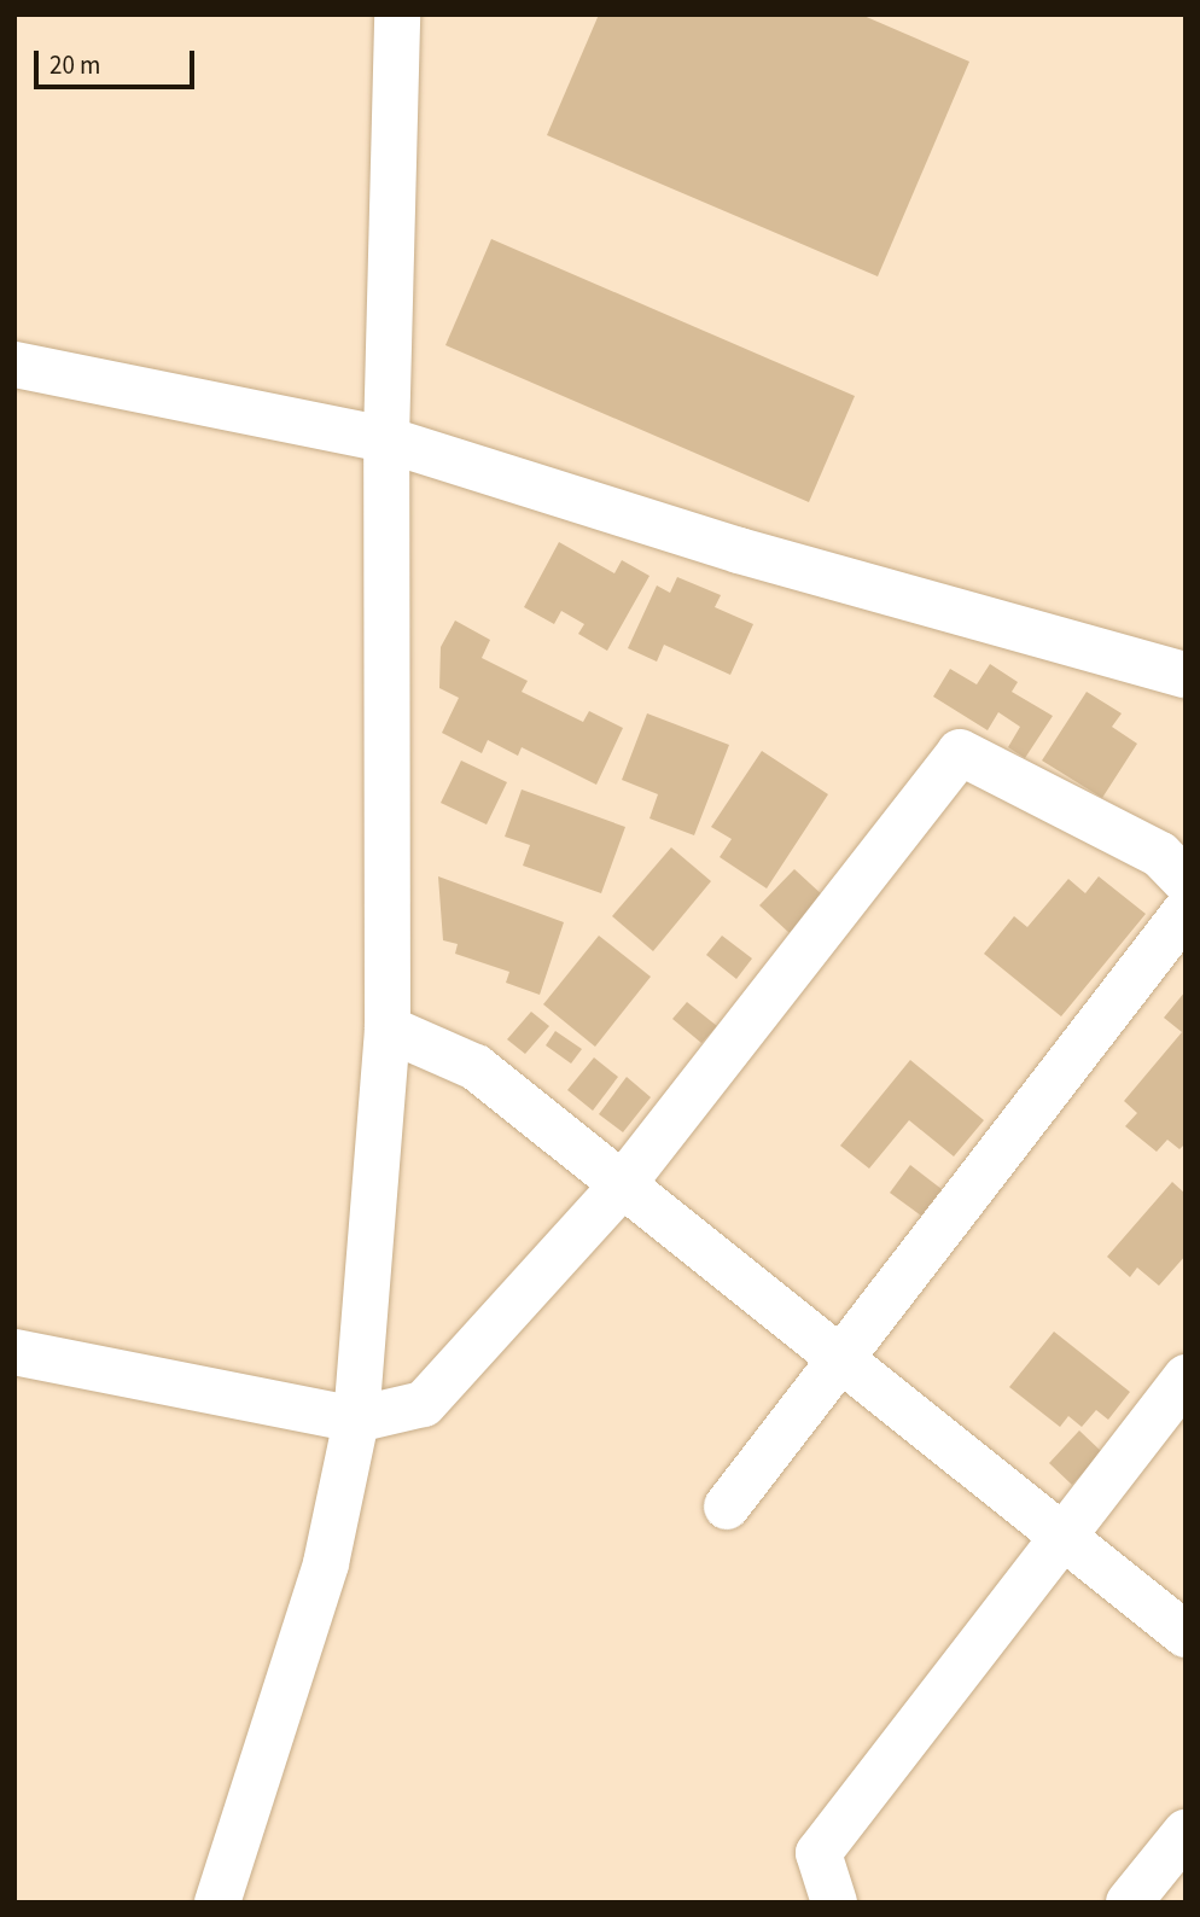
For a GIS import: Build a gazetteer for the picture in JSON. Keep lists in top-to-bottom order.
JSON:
{
  "scale_bar": "20 m"
}
